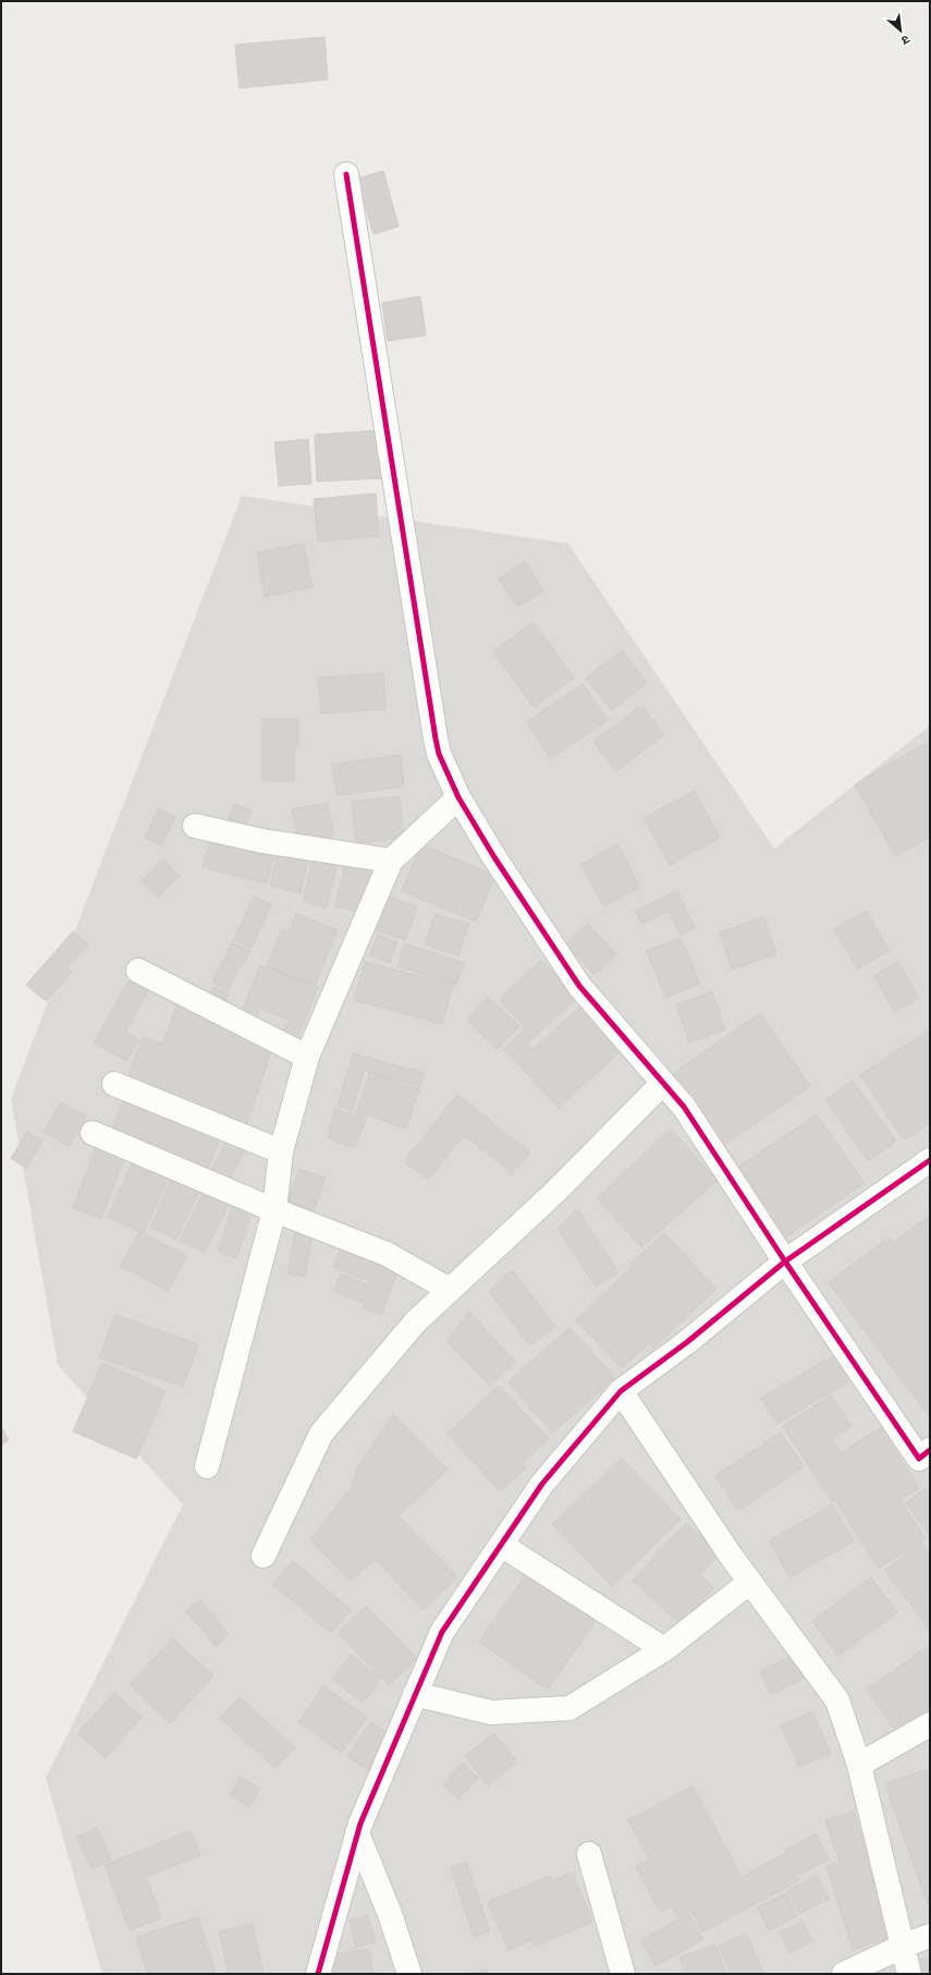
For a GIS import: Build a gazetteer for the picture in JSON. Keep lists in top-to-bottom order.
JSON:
{
  "north": "bottom right"
}
